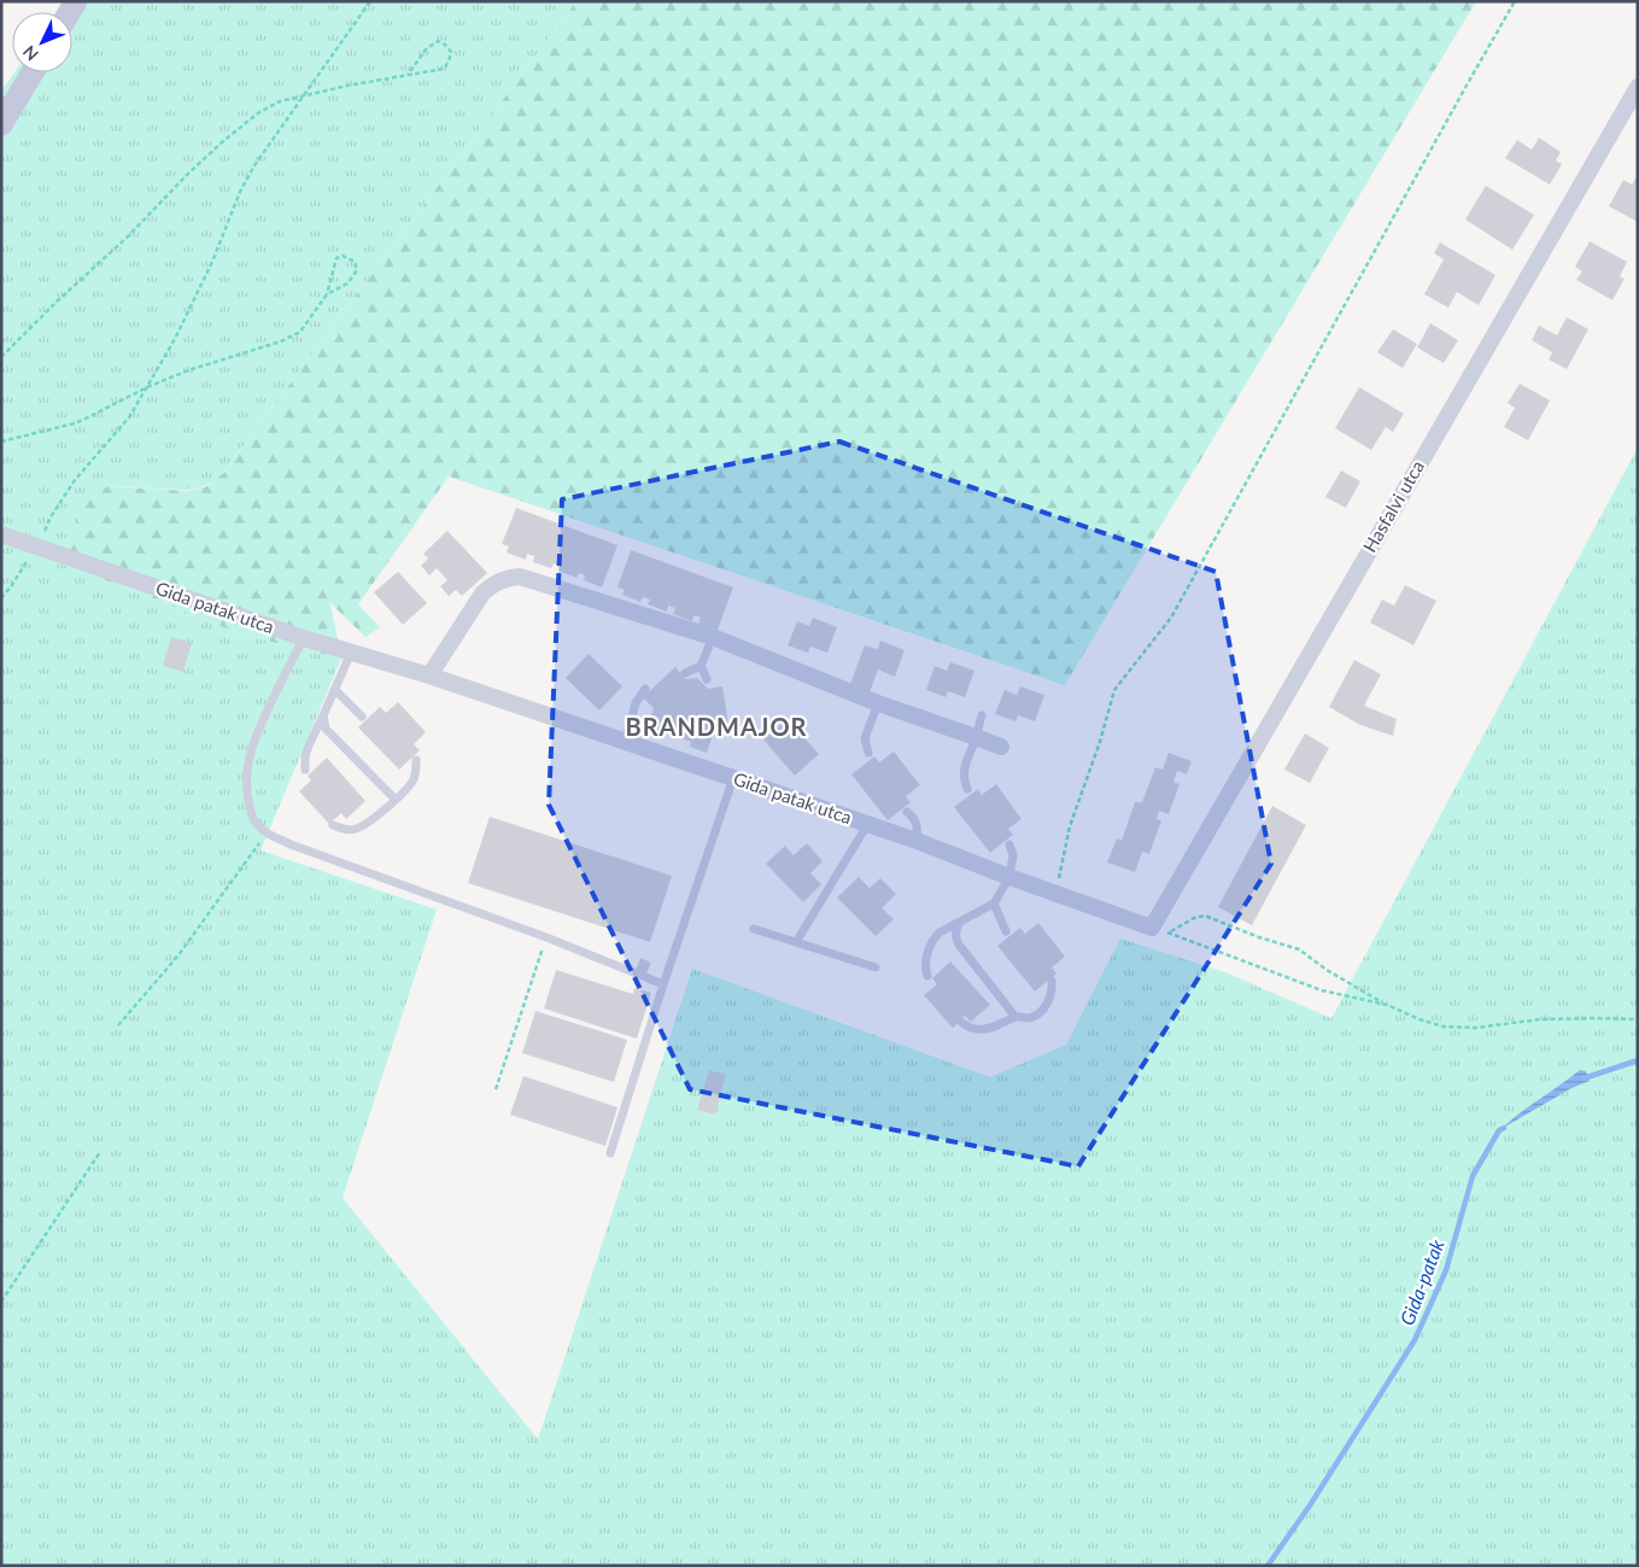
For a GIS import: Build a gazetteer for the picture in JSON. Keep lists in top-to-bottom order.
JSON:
{
  "streets": {
    "street": ["Hasfalvi utca", "Gida patak utca"]
  },
  "crossings": [
    ["Hasfalvi utca", "Gida patak utca"]
  ],
  "districts": ["BRANDMAJOR"],
  "water": ["Gida-patak"],
  "north": "bottom left"
}
